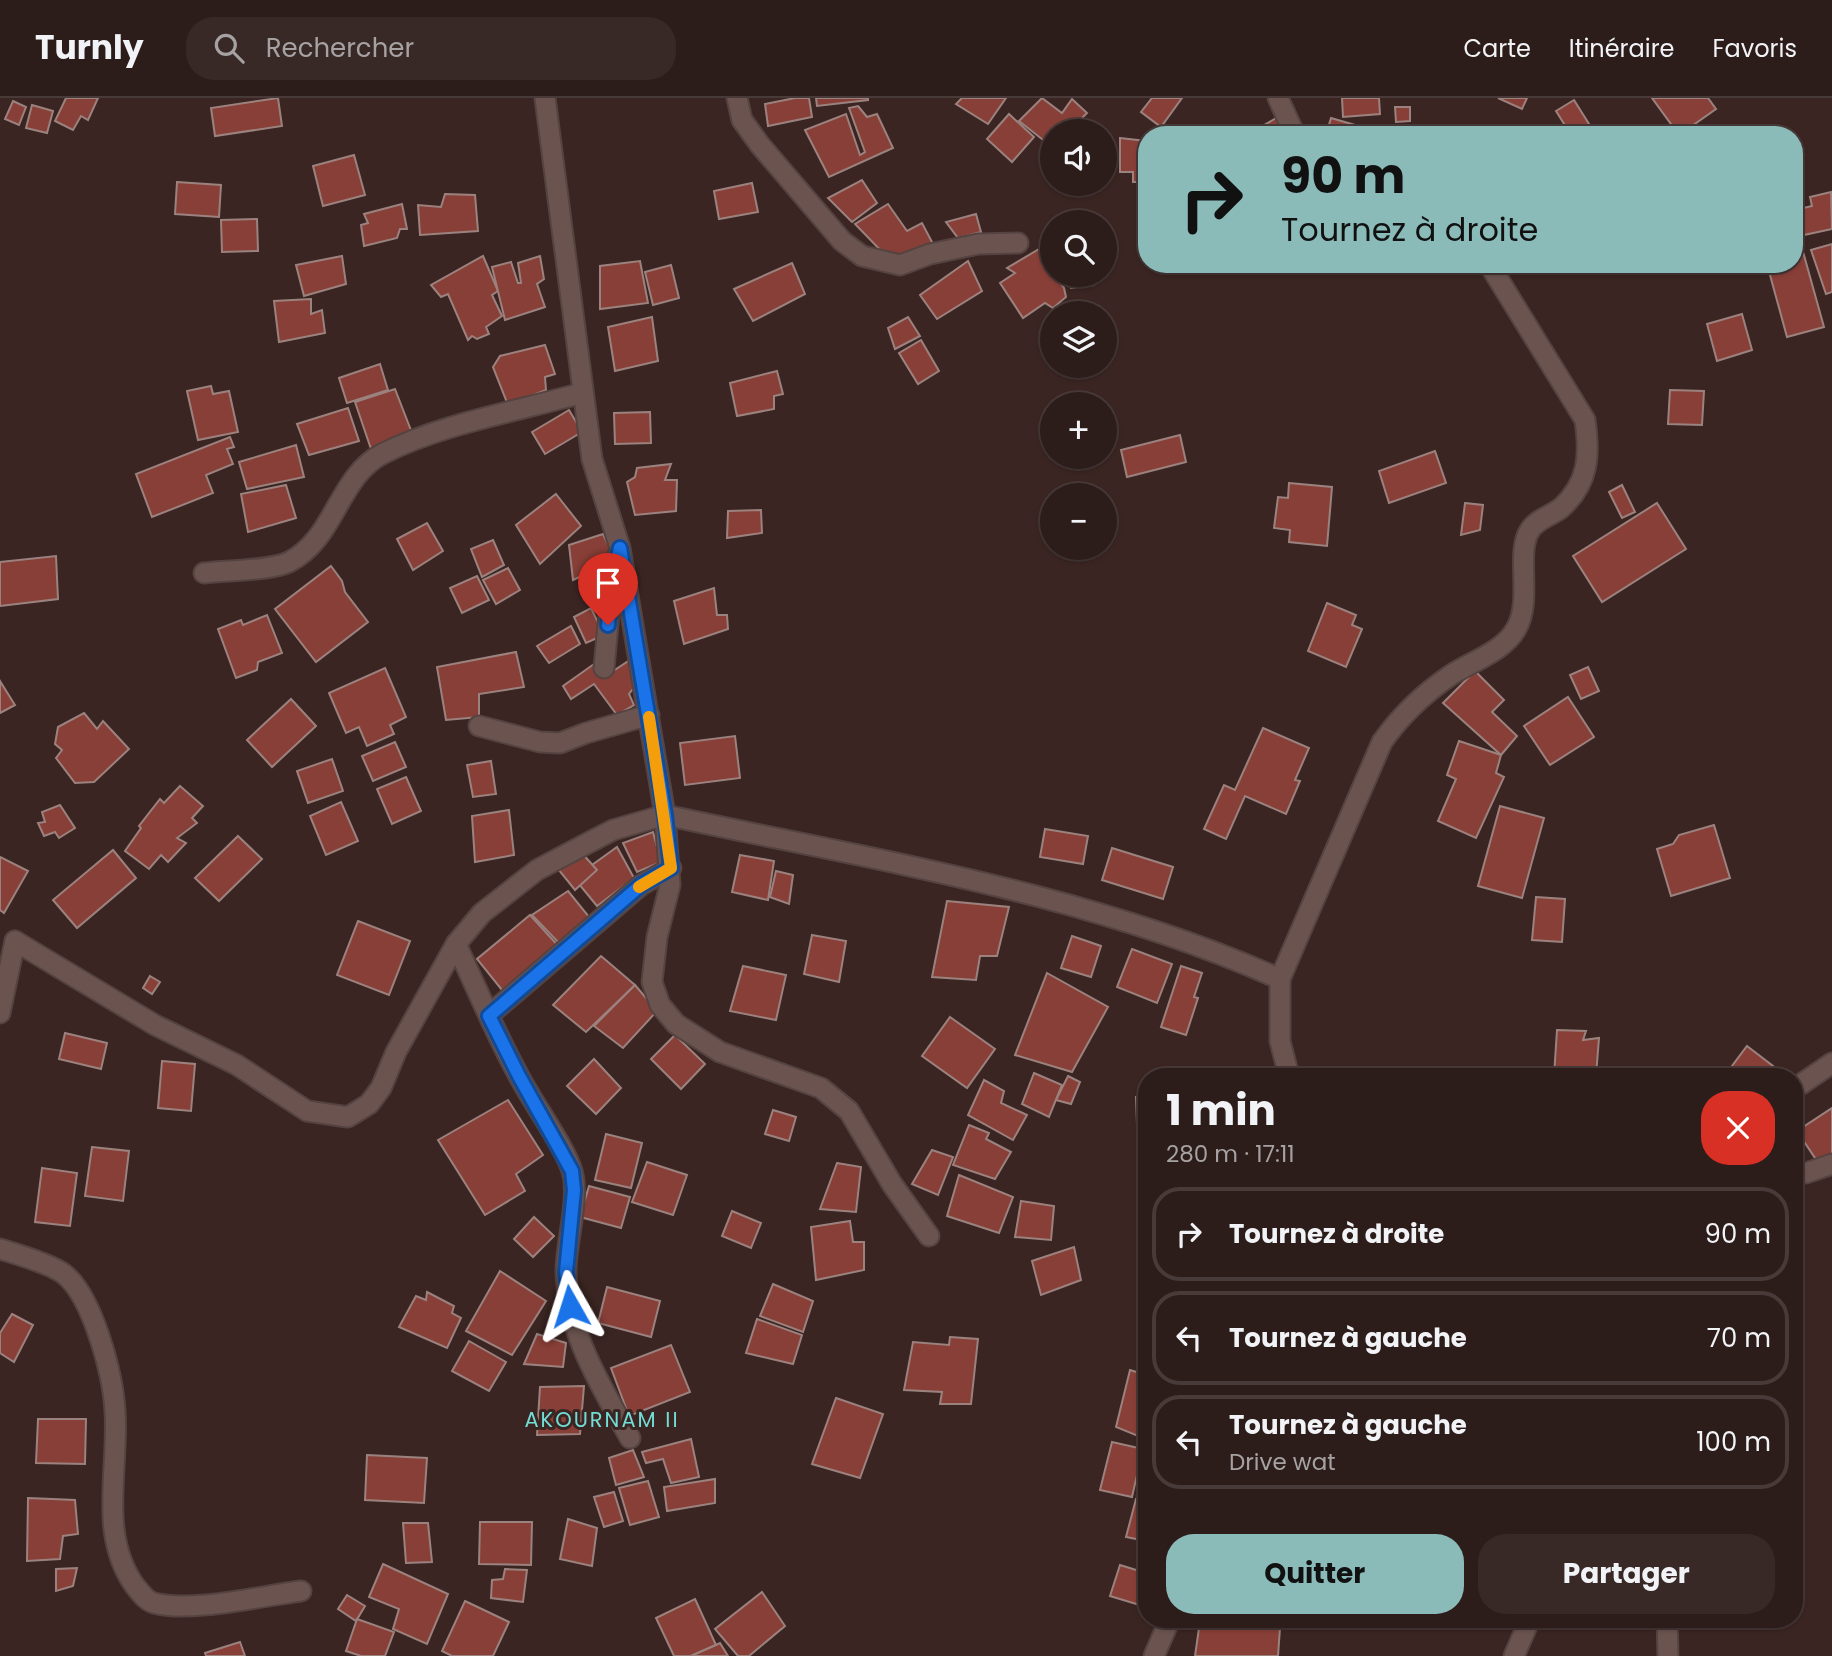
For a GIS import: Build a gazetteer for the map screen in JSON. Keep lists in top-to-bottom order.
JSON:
{
  "districts": ["AKOURNAM II"],
  "page": {
    "header": "Turnly",
    "search": "Rechercher",
    "nav": ["Carte", "Itinéraire", "Favoris"],
    "map_buttons": ["+", "−"],
    "turn": ["90 m", "Tournez à droite"],
    "heading": ["1 min", "280 m · 17:11"],
    "list": [
      {
        "name": "Tournez à droite",
        "value": "90 m"
      },
      {
        "name": "Tournez à gauche",
        "value": "70 m"
      },
      {
        "name": "Tournez à gauche",
        "note": "Drive wat",
        "value": "100 m"
      }
    ],
    "buttons": ["Quitter", "Partager"]
  }
}
